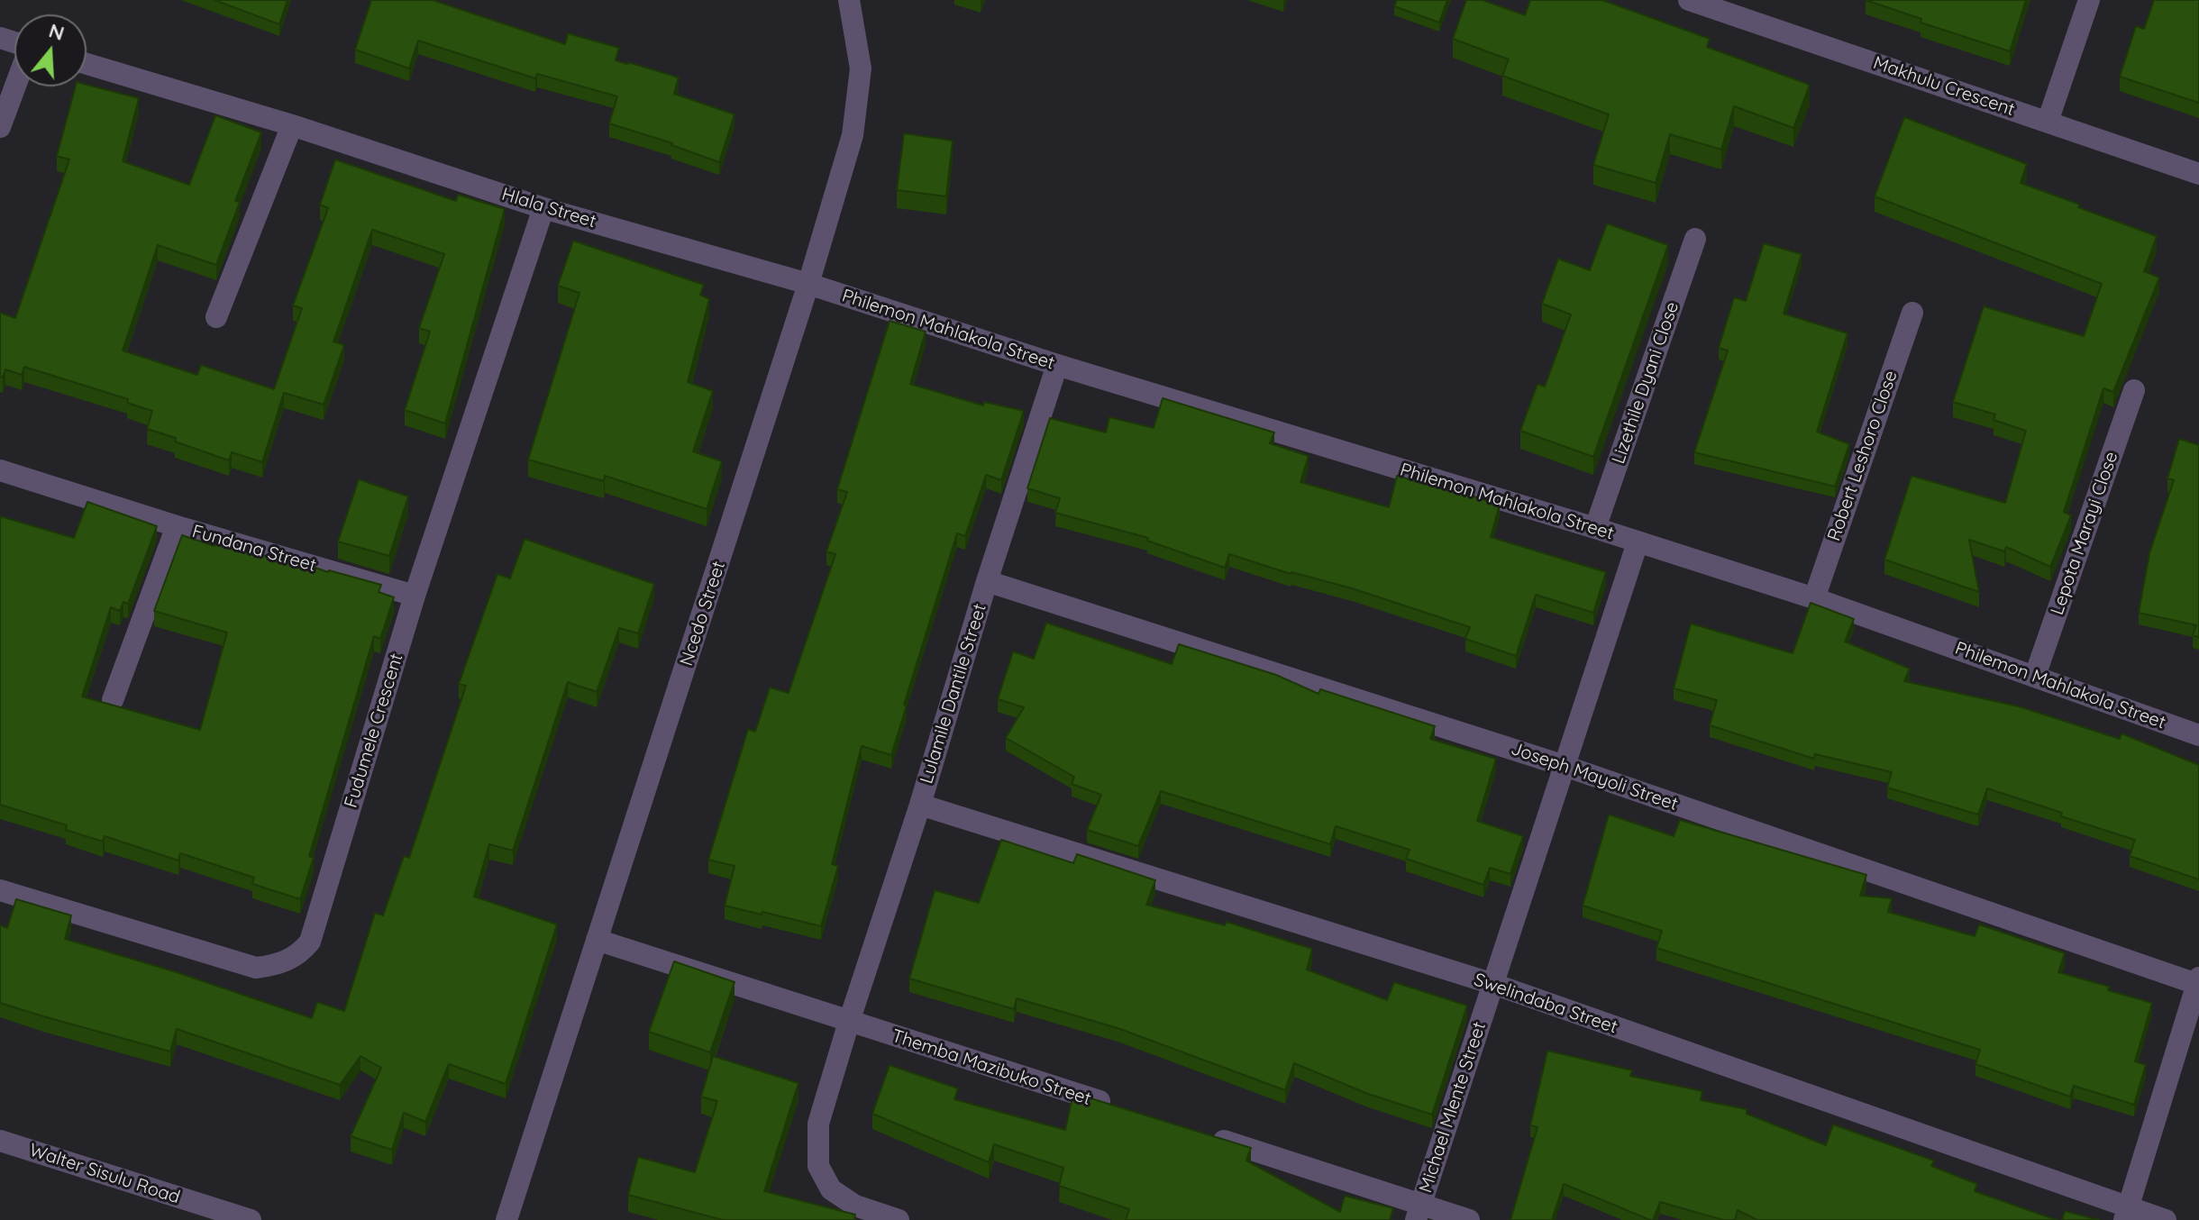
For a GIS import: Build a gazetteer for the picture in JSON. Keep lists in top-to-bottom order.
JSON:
{
  "streets": {
    "street": [
      "Makhulu Crescent",
      "Hlala Street",
      "Philemon Mahlakola Street",
      "Lizethile Dyani Close",
      "Robert Leshoro Close",
      "Lepota Marayi Close",
      "Fundana Street",
      "Ncedo Street",
      "Lulamile Dantile Street",
      "Fudumele Crescent",
      "Joseph Mayoli Street",
      "Swelindaba Street",
      "Themba Mazibuko Street",
      "Michael Mlente Street",
      "Walter Sisulu Road"
    ]
  },
  "crossings": [
    ["Hlala Street", "Philemon Mahlakola Street"],
    ["Hlala Street", "Ncedo Street"],
    ["Hlala Street", "Fudumele Crescent"],
    ["Philemon Mahlakola Street", "Lizethile Dyani Close"],
    ["Philemon Mahlakola Street", "Robert Leshoro Close"],
    ["Philemon Mahlakola Street", "Lepota Marayi Close"],
    ["Philemon Mahlakola Street", "Ncedo Street"],
    ["Philemon Mahlakola Street", "Lulamile Dantile Street"],
    ["Philemon Mahlakola Street", "Michael Mlente Street"],
    ["Fundana Street", "Fudumele Crescent"],
    ["Ncedo Street", "Themba Mazibuko Street"],
    ["Lulamile Dantile Street", "Joseph Mayoli Street"],
    ["Lulamile Dantile Street", "Swelindaba Street"],
    ["Lulamile Dantile Street", "Themba Mazibuko Street"],
    ["Joseph Mayoli Street", "Michael Mlente Street"],
    ["Swelindaba Street", "Michael Mlente Street"]
  ],
  "north": "top"
}
